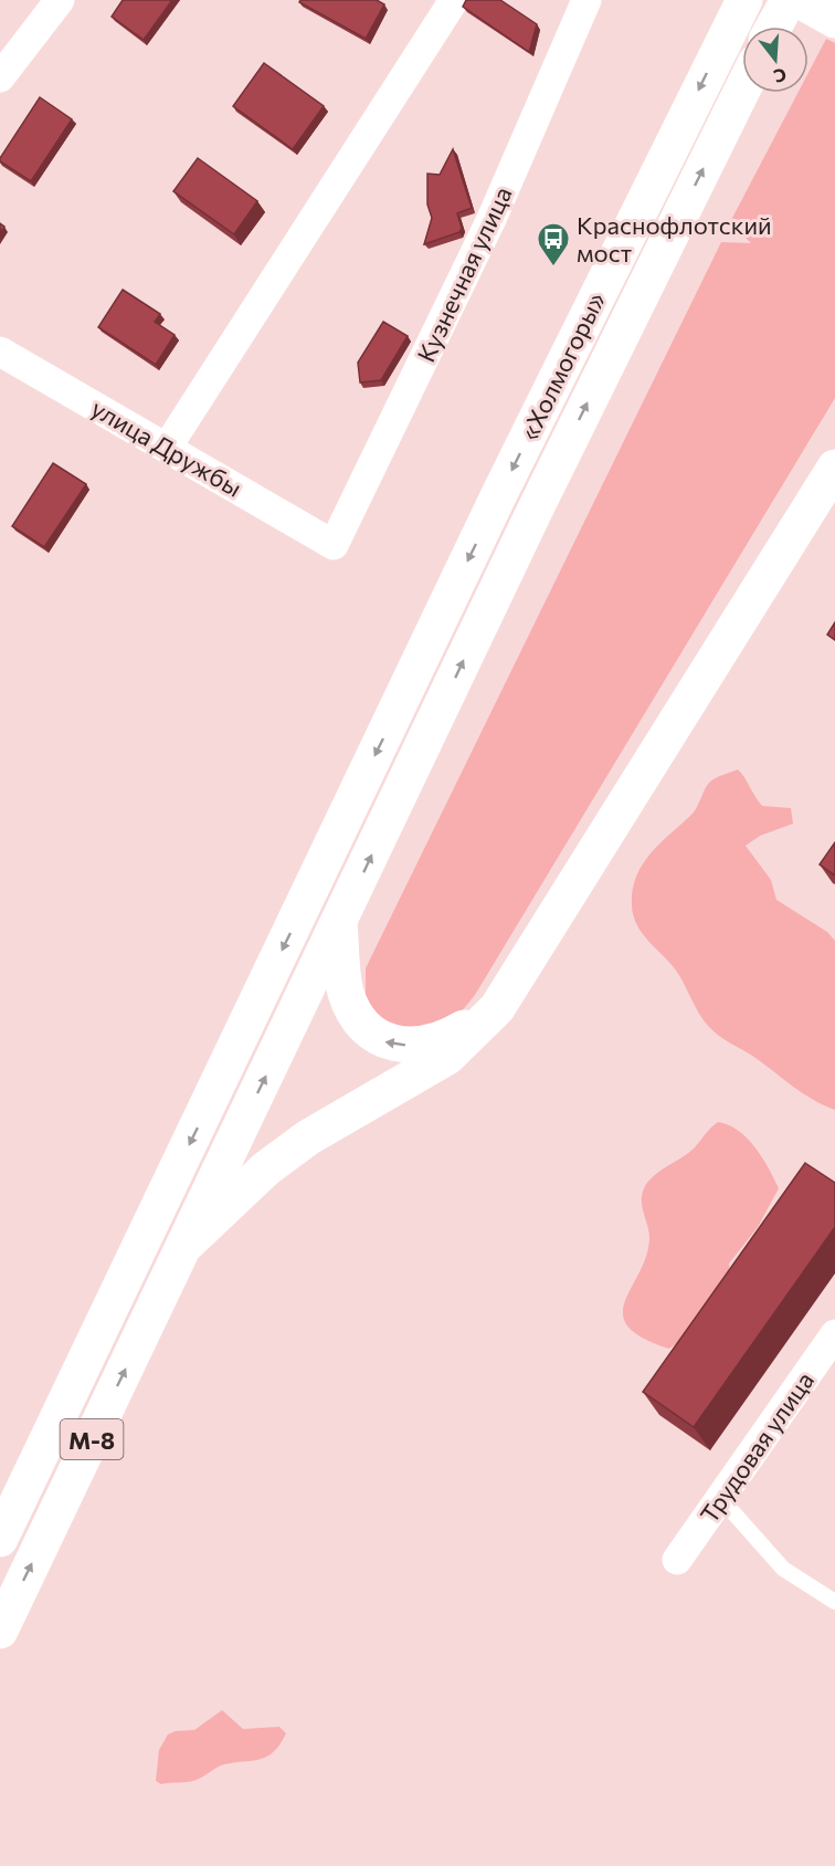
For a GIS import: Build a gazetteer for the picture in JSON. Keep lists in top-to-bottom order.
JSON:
{
  "streets": {
    "main road": ["«Холмогоры»", "М-8"],
    "street": ["Кузнечная улица", "улица Дружбы", "Трудовая улица"]
  },
  "crossings": [
    ["Кузнечная улица", "улица Дружбы"],
    ["«Холмогоры»", "М-8"]
  ],
  "places": {
    "bus stop": ["Краснофлотский мост"]
  },
  "north": "bottom"
}
